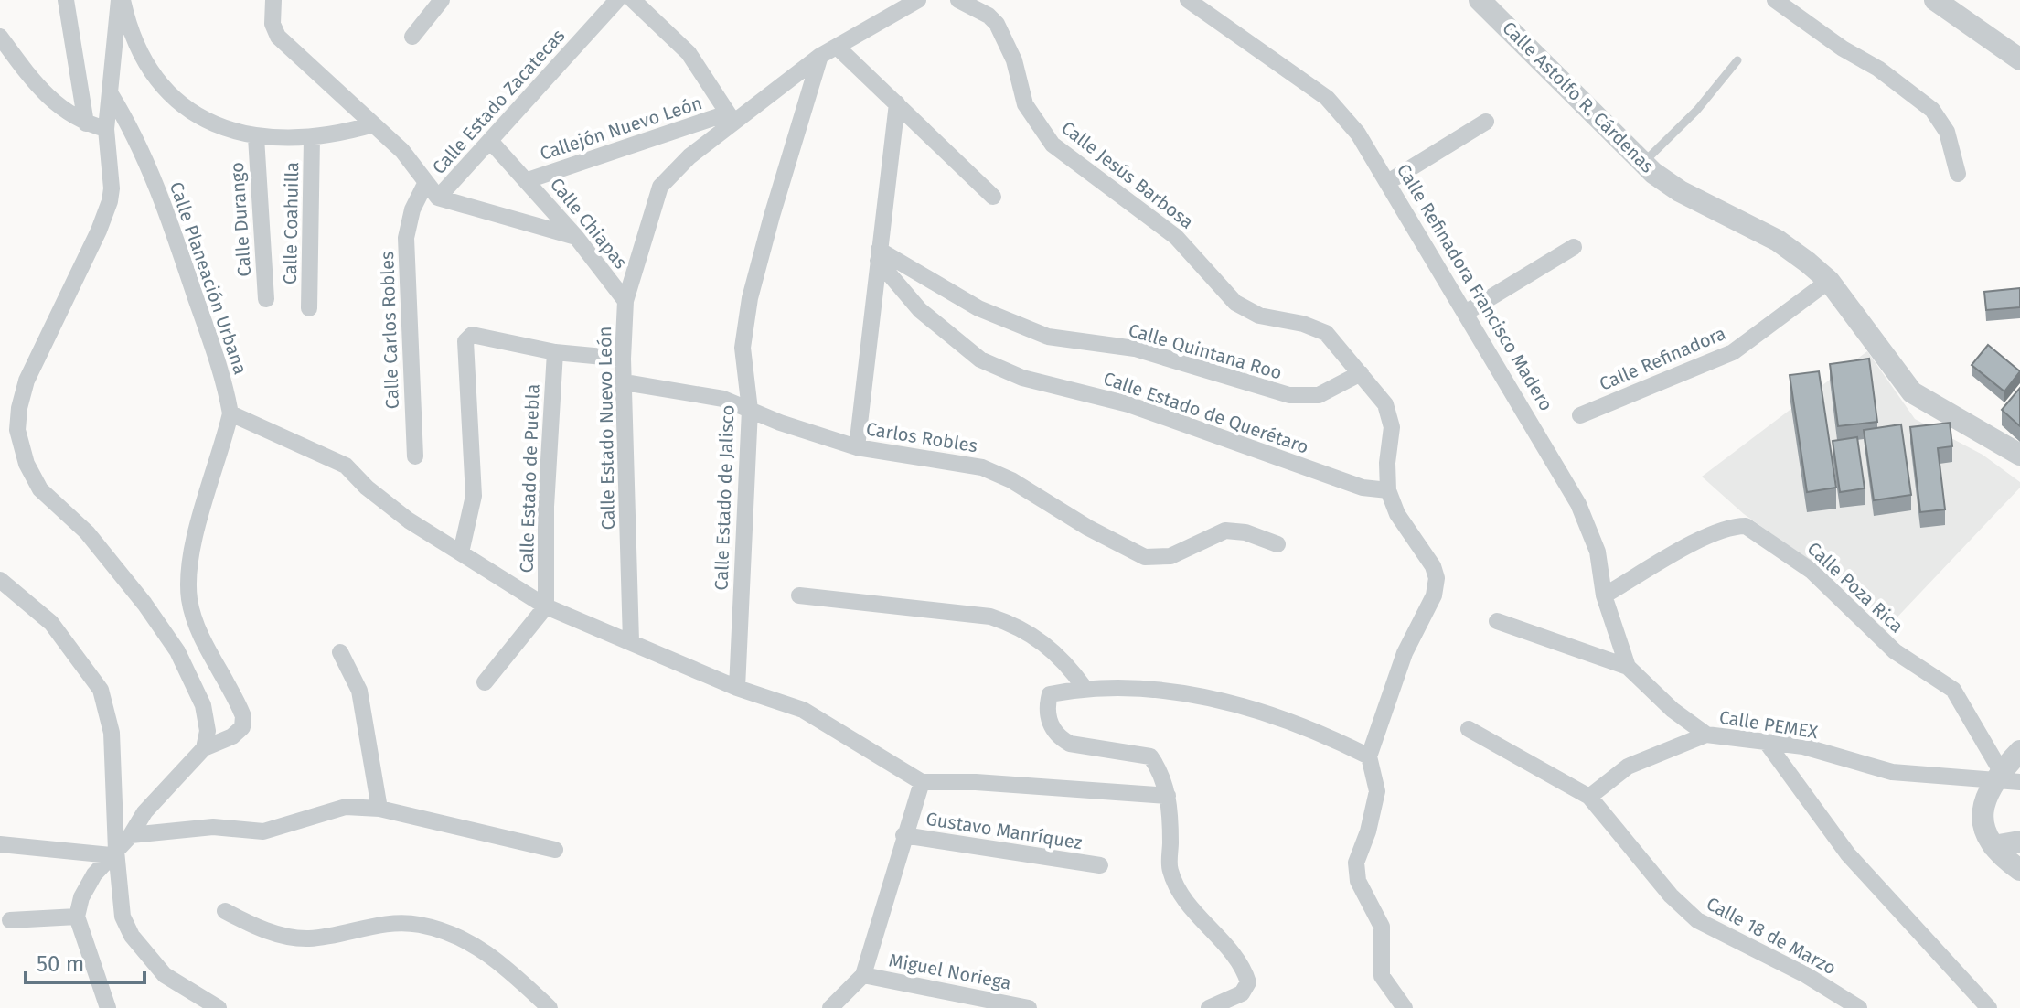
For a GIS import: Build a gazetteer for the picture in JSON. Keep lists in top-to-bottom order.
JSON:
{
  "streets": {
    "street": [
      "Calle Astolfo R. Cárdenas",
      "Calle Estado Zacatecas",
      "Callejón Nuevo León",
      "Calle Jesús Barbosa",
      "Calle Durango",
      "Calle Coahuilla",
      "Calle Chiapas",
      "Calle Planeación Urbana",
      "Calle Refinadora Francisco Madero",
      "Calle Carlos Robles",
      "Calle Quintana Roo",
      "Calle Refinadora",
      "Calle Estado de Querétaro",
      "Calle Estado Nuevo León",
      "Carlos Robles",
      "Calle Estado de Puebla",
      "Calle Estado de Jalisco",
      "Calle Poza Rica",
      "Calle PEMEX",
      "Gustavo Manríquez",
      "Calle 18 de Marzo",
      "Miguel Noriega"
    ]
  },
  "crossings": [
    ["Calle Astolfo R. Cárdenas", "Calle Refinadora"],
    ["Calle Estado Zacatecas", "Calle Chiapas"],
    ["Callejón Nuevo León", "Calle Chiapas"],
    ["Callejón Nuevo León", "Calle Estado Nuevo León"],
    ["Calle Jesús Barbosa", "Calle Quintana Roo"],
    ["Calle Jesús Barbosa", "Calle Estado de Querétaro"],
    ["Calle Chiapas", "Calle Estado Nuevo León"],
    ["Calle Refinadora Francisco Madero", "Calle Poza Rica"],
    ["Calle Refinadora Francisco Madero", "Calle PEMEX"],
    ["Calle Quintana Roo", "Calle Estado de Querétaro"],
    ["Calle Estado Nuevo León", "Carlos Robles"],
    ["Calle Estado Nuevo León", "Calle Estado de Jalisco"],
    ["Carlos Robles", "Calle Estado de Jalisco"],
    ["Calle Poza Rica", "Calle PEMEX"]
  ],
  "scale_bar": "50 m"
}
